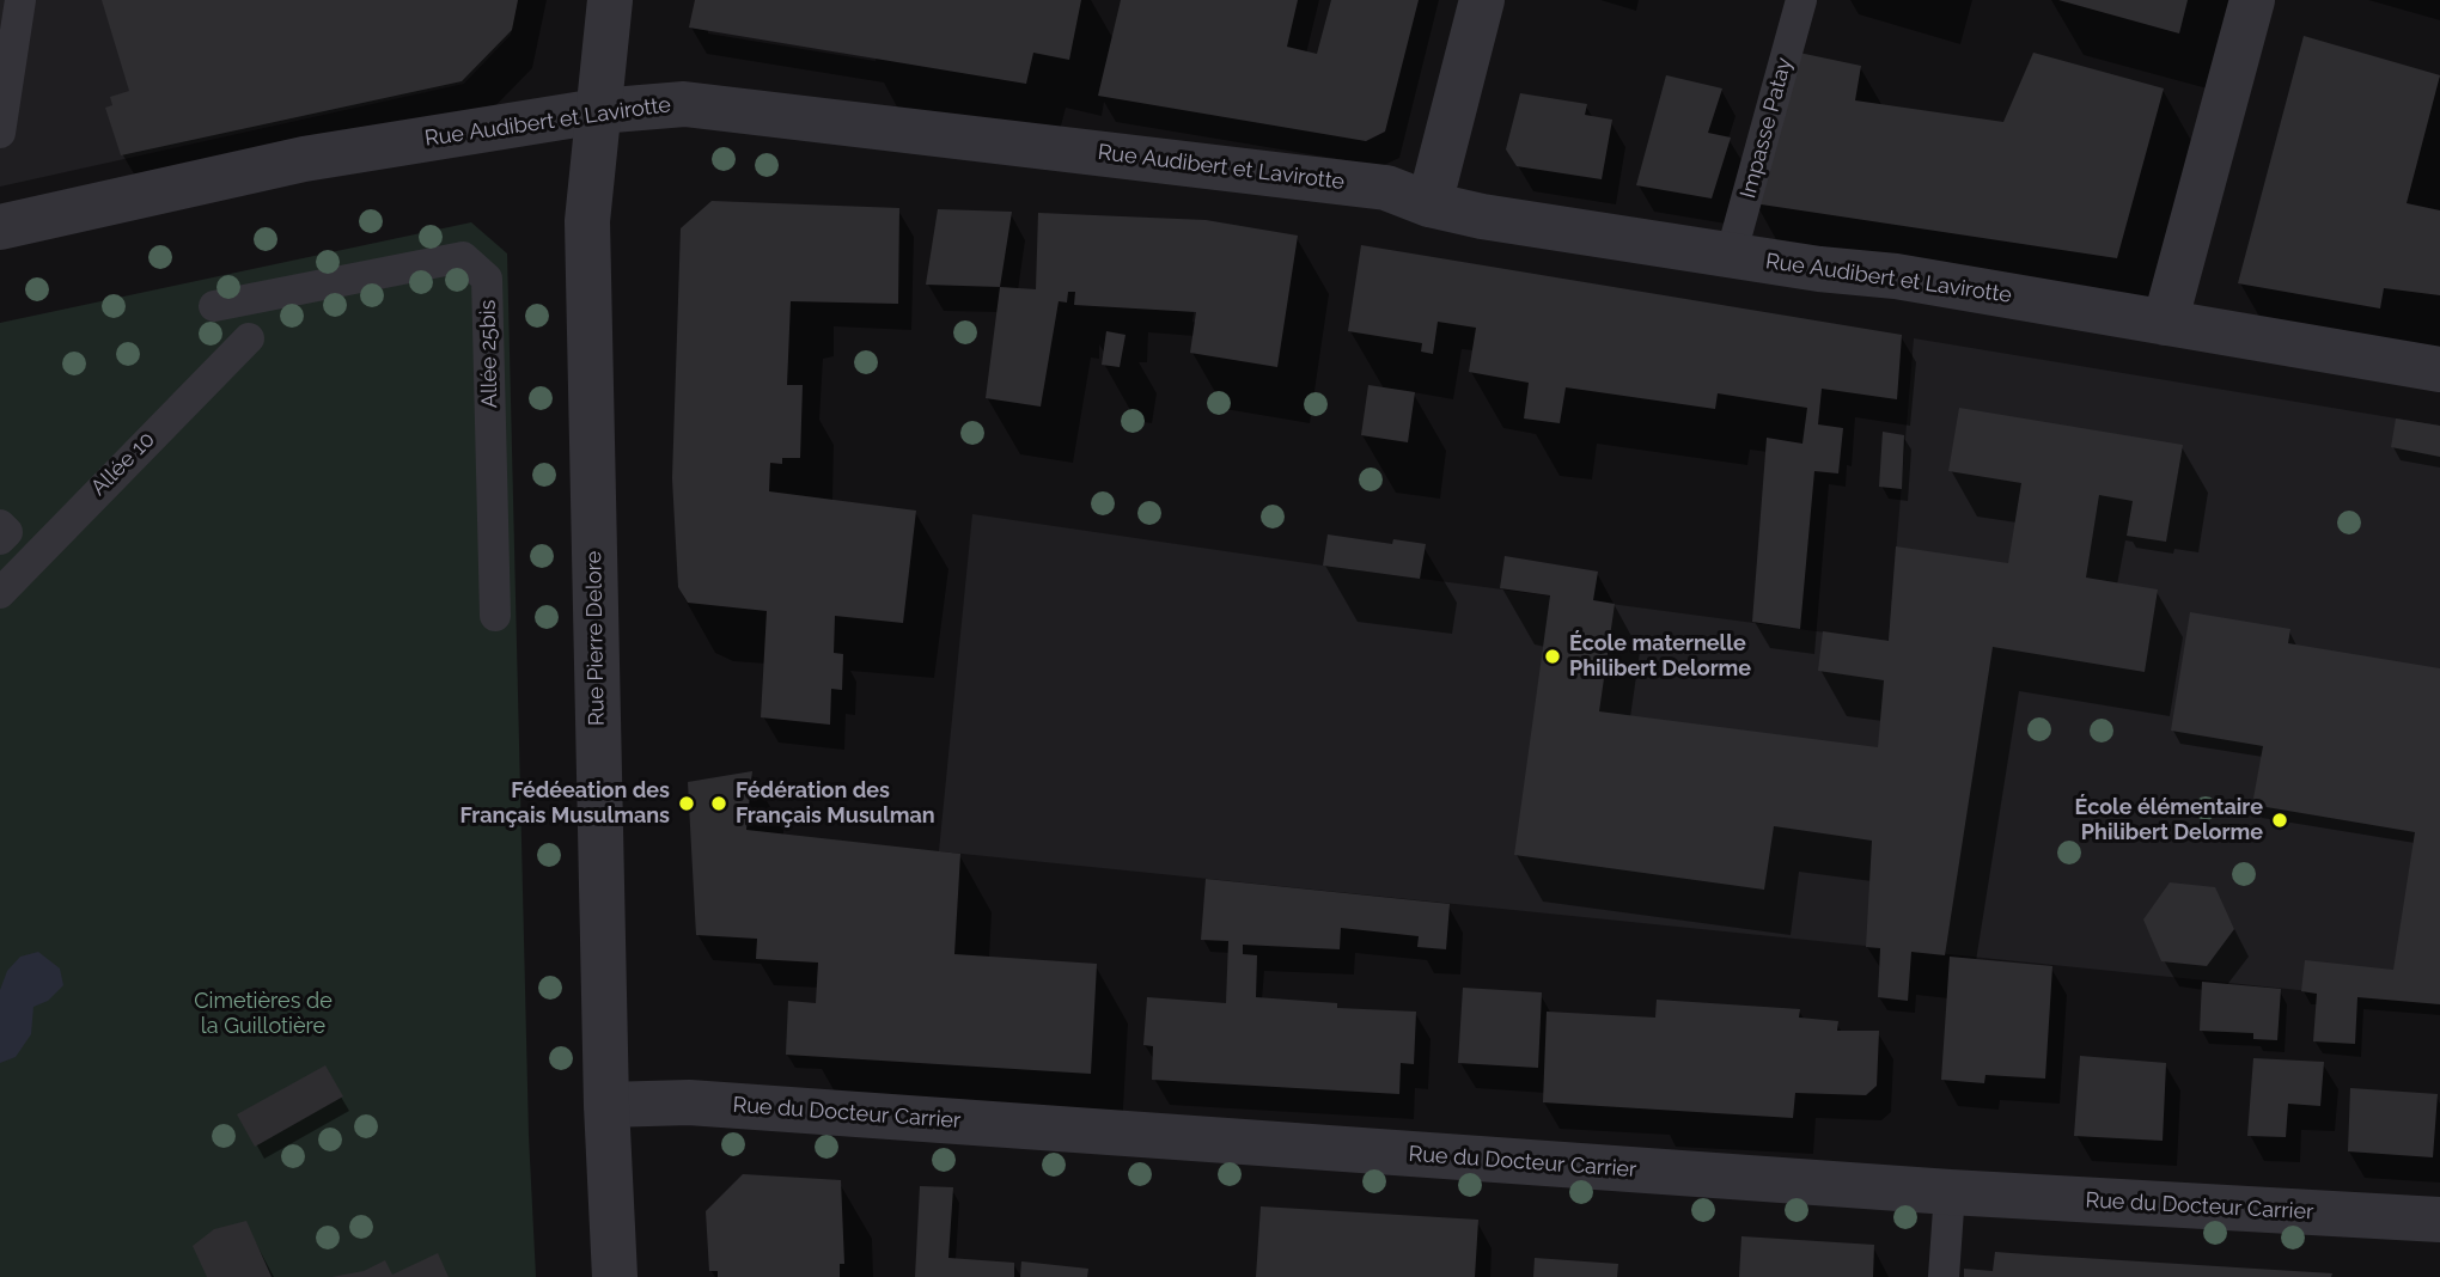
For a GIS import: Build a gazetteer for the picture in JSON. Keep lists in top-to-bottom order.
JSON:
{
  "streets": {
    "street": ["Rue Audibert et Lavirotte", "Rue Pierre Delore", "Rue du Docteur Carrier"],
    "lane": ["Impasse Patay", "Allée 25bis", "Allée 10"]
  },
  "crossings": [
    ["Rue Audibert et Lavirotte", "Impasse Patay"],
    ["Rue Audibert et Lavirotte", "Rue Pierre Delore"],
    ["Rue Pierre Delore", "Rue du Docteur Carrier"]
  ],
  "parks": ["Cimetières de la Guillotière"],
  "places": [
    "École maternelle Philibert Delorme",
    "Fédéeation des Français Musulmans",
    "Fédération des Français Musulman",
    "École élémentaire Philibert Delorme"
  ]
}
